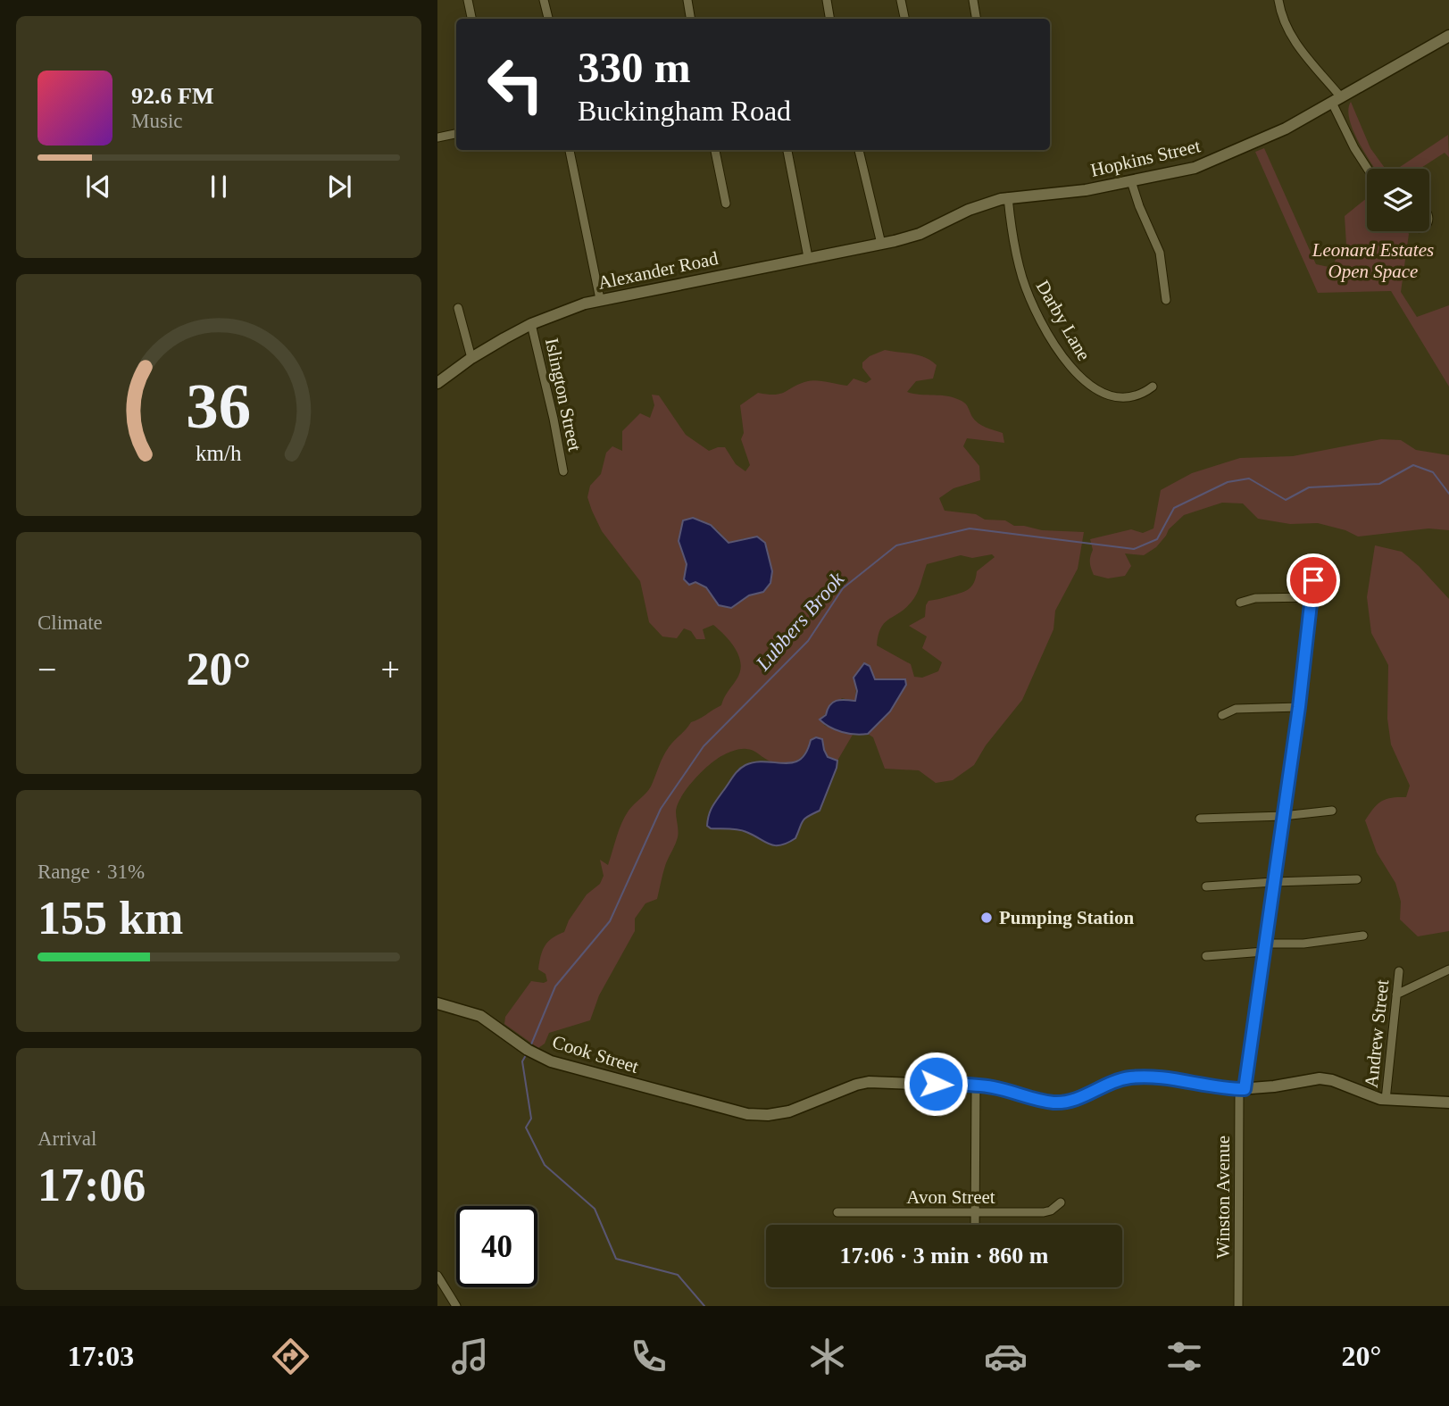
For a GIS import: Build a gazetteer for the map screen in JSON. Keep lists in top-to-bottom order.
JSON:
{
  "streets": {
    "street": [
      "Hopkins Street",
      "Alexander Road",
      "Darby Lane",
      "Islington Street",
      "Andrew Street",
      "Cook Street",
      "Avon Street",
      "Winston Avenue"
    ]
  },
  "crossings": [
    ["Hopkins Street", "Alexander Road"],
    ["Hopkins Street", "Darby Lane"],
    ["Alexander Road", "Islington Street"],
    ["Andrew Street", "Cook Street"],
    ["Cook Street", "Winston Avenue"]
  ],
  "water": ["Lubbers Brook"],
  "parks": ["Leonard Estates Open Space"],
  "places": ["Pumping Station"],
  "page": {
    "turn": ["330 m", "Buckingham Road"],
    "song": ["92.6 FM", "Music"],
    "tile": [
      "Climate",
      ["Range · 31%", "155 km"],
      ["Arrival", "17:06"]
    ],
    "heat": ["−", "20°", "+"],
    "limit": "40",
    "trip": "17:06 · 3 min · 860 m",
    "tabs": ["17:03", "20°"],
    "gauge": ["36", "km/h"]
  }
}
